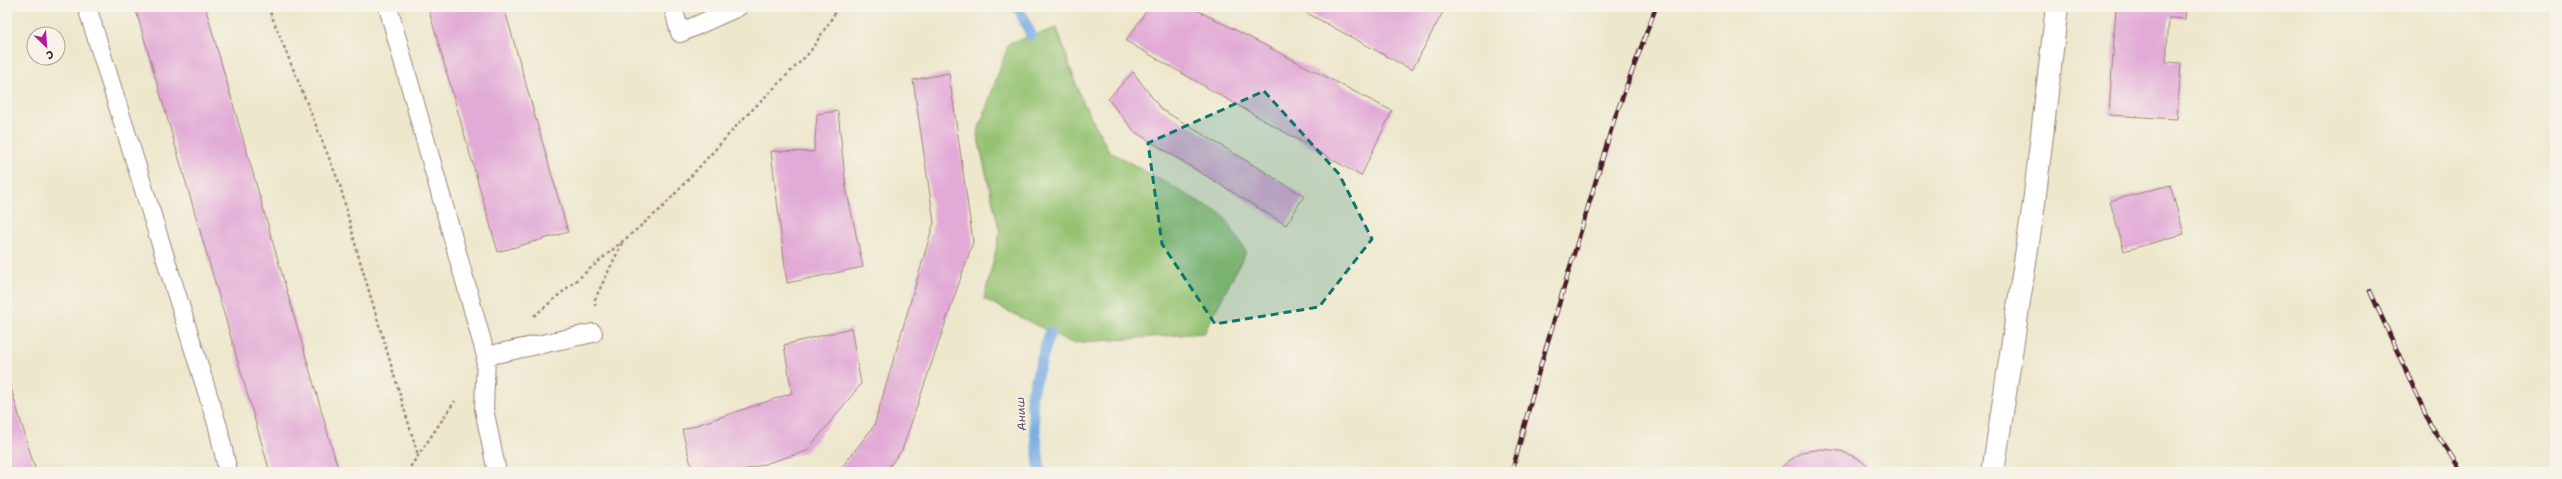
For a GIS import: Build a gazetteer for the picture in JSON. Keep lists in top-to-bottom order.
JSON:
{
  "water": ["Аниш"],
  "north": "bottom right"
}
